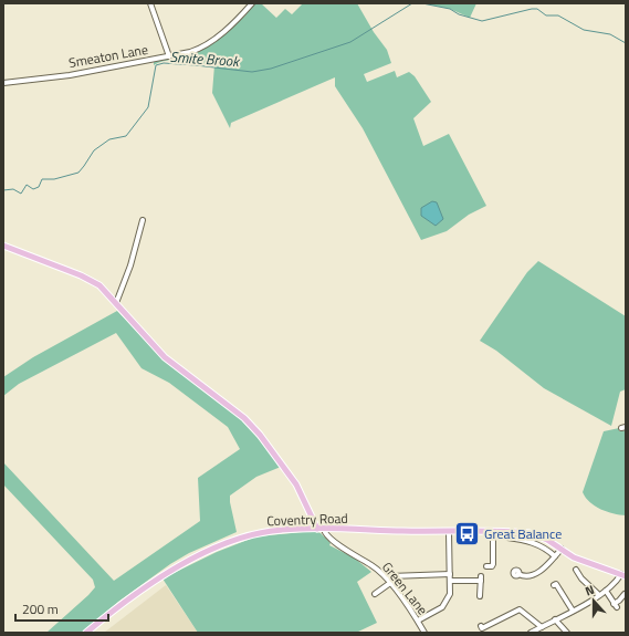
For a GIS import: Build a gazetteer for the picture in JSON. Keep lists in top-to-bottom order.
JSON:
{
  "streets": {
    "main road": ["Coventry Road"],
    "street": ["Smeaton Lane", "Green Lane"]
  },
  "crossings": [
    ["Coventry Road", "Green Lane"]
  ],
  "water": ["Smite Brook"],
  "places": {
    "bus stop": ["Great Balance"]
  },
  "scale_bar": "200 m",
  "north": "top"
}
